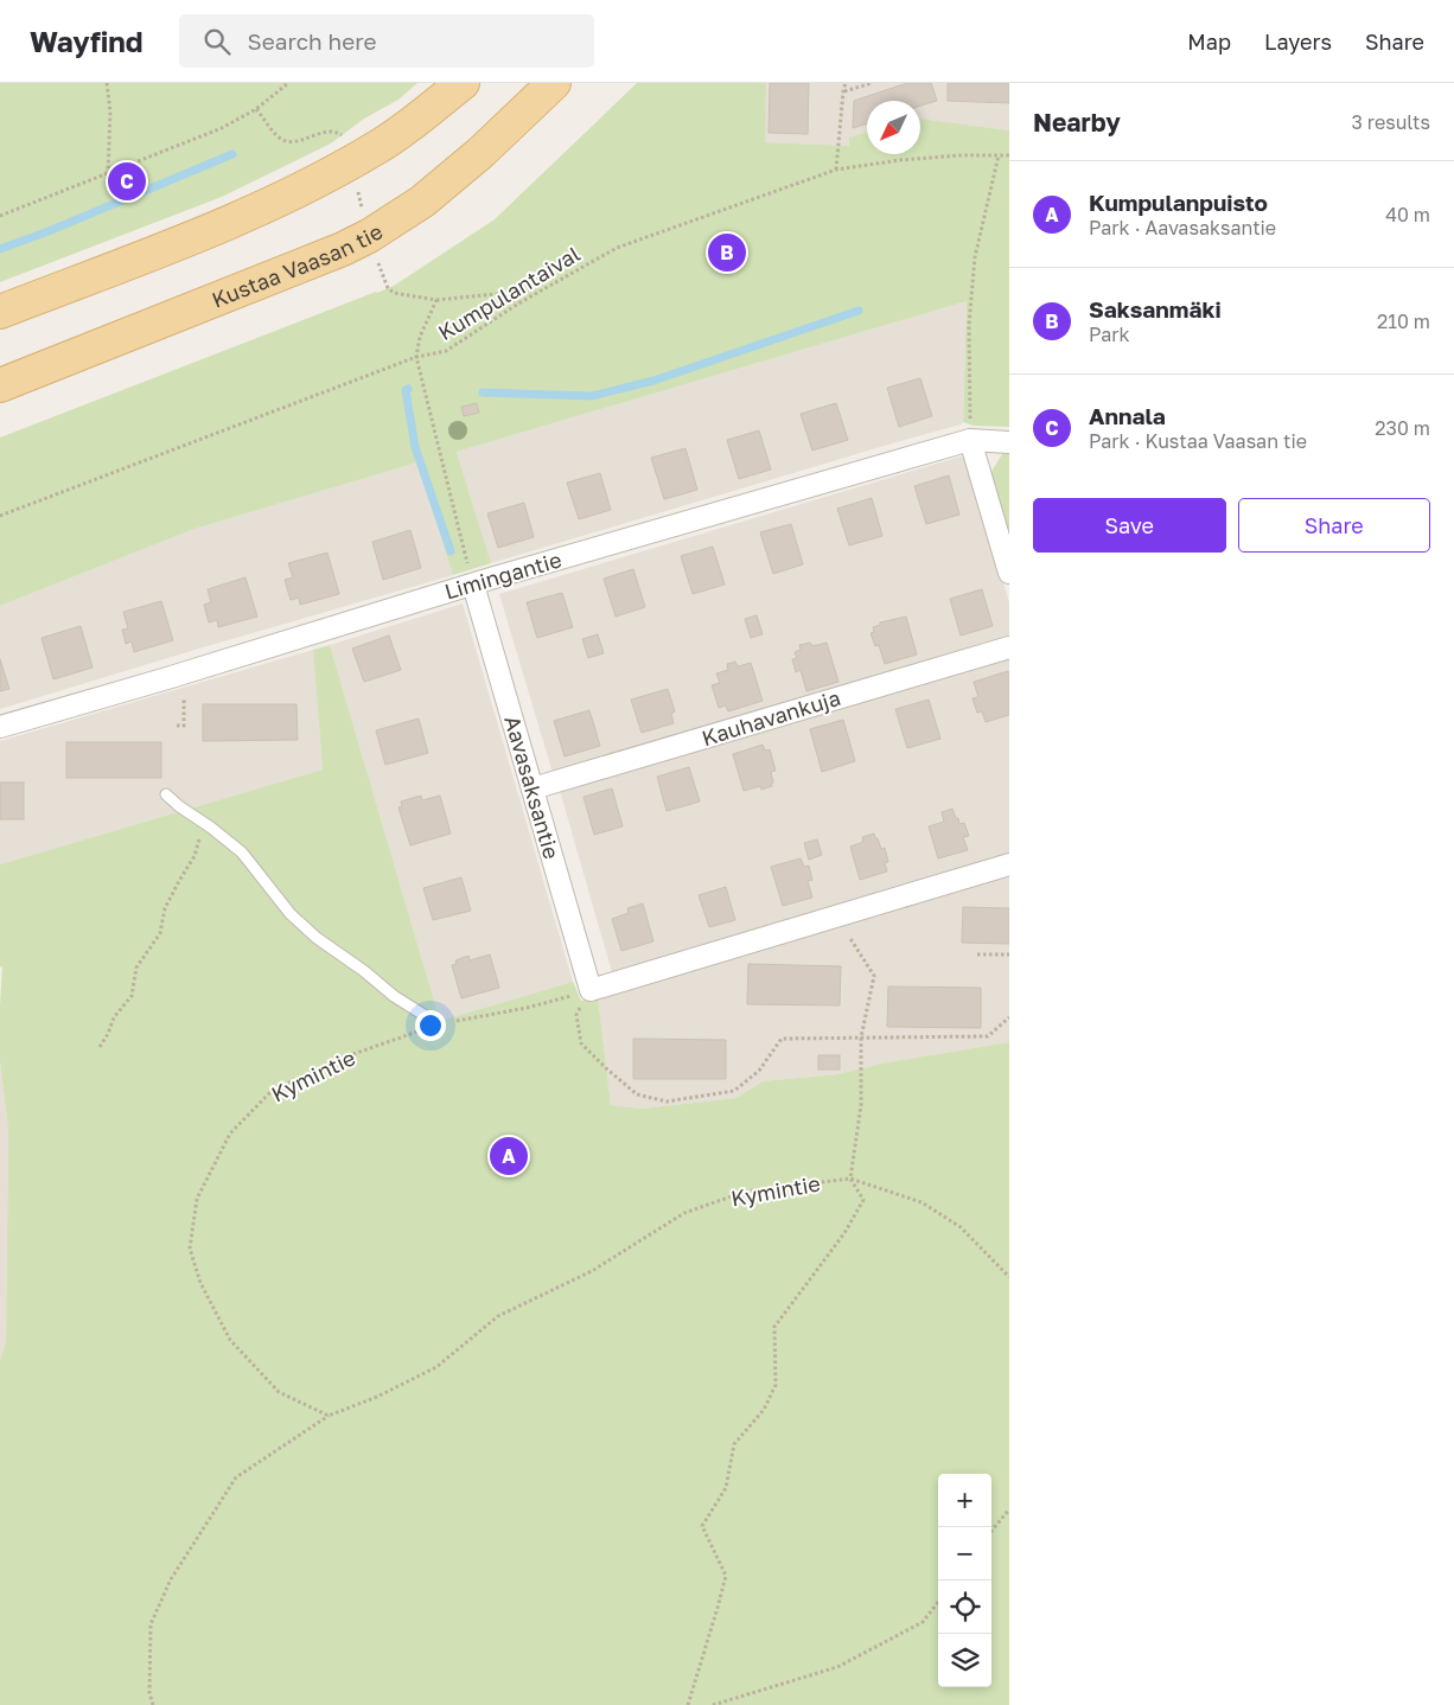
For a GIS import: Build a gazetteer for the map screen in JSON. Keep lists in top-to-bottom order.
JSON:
{
  "streets": {
    "main road": ["Kustaa Vaasan tie"],
    "street": ["Limingantie", "Kauhavankuja", "Aavasaksantie"],
    "path": ["Kumpulantaival", "Kymintie"]
  },
  "crossings": [
    ["Limingantie", "Aavasaksantie"],
    ["Kauhavankuja", "Aavasaksantie"],
    ["Aavasaksantie", "Kymintie"]
  ],
  "north": "bottom left",
  "page": {
    "header": "Wayfind",
    "search": "Search here",
    "nav": ["Map", "Layers", "Share"],
    "heading": ["Nearby", "3 results"],
    "pins": ["C", "B", "A"],
    "list": [
      {
        "mark": "A",
        "name": "Kumpulanpuisto",
        "note": "Park · Aavasaksantie",
        "value": "40 m"
      },
      {
        "mark": "B",
        "name": "Saksanmäki",
        "note": "Park",
        "value": "210 m"
      },
      {
        "mark": "C",
        "name": "Annala",
        "note": "Park · Kustaa Vaasan tie",
        "value": "230 m"
      }
    ],
    "buttons": ["Save", "Share"],
    "map_buttons": ["+", "−"]
  }
}
